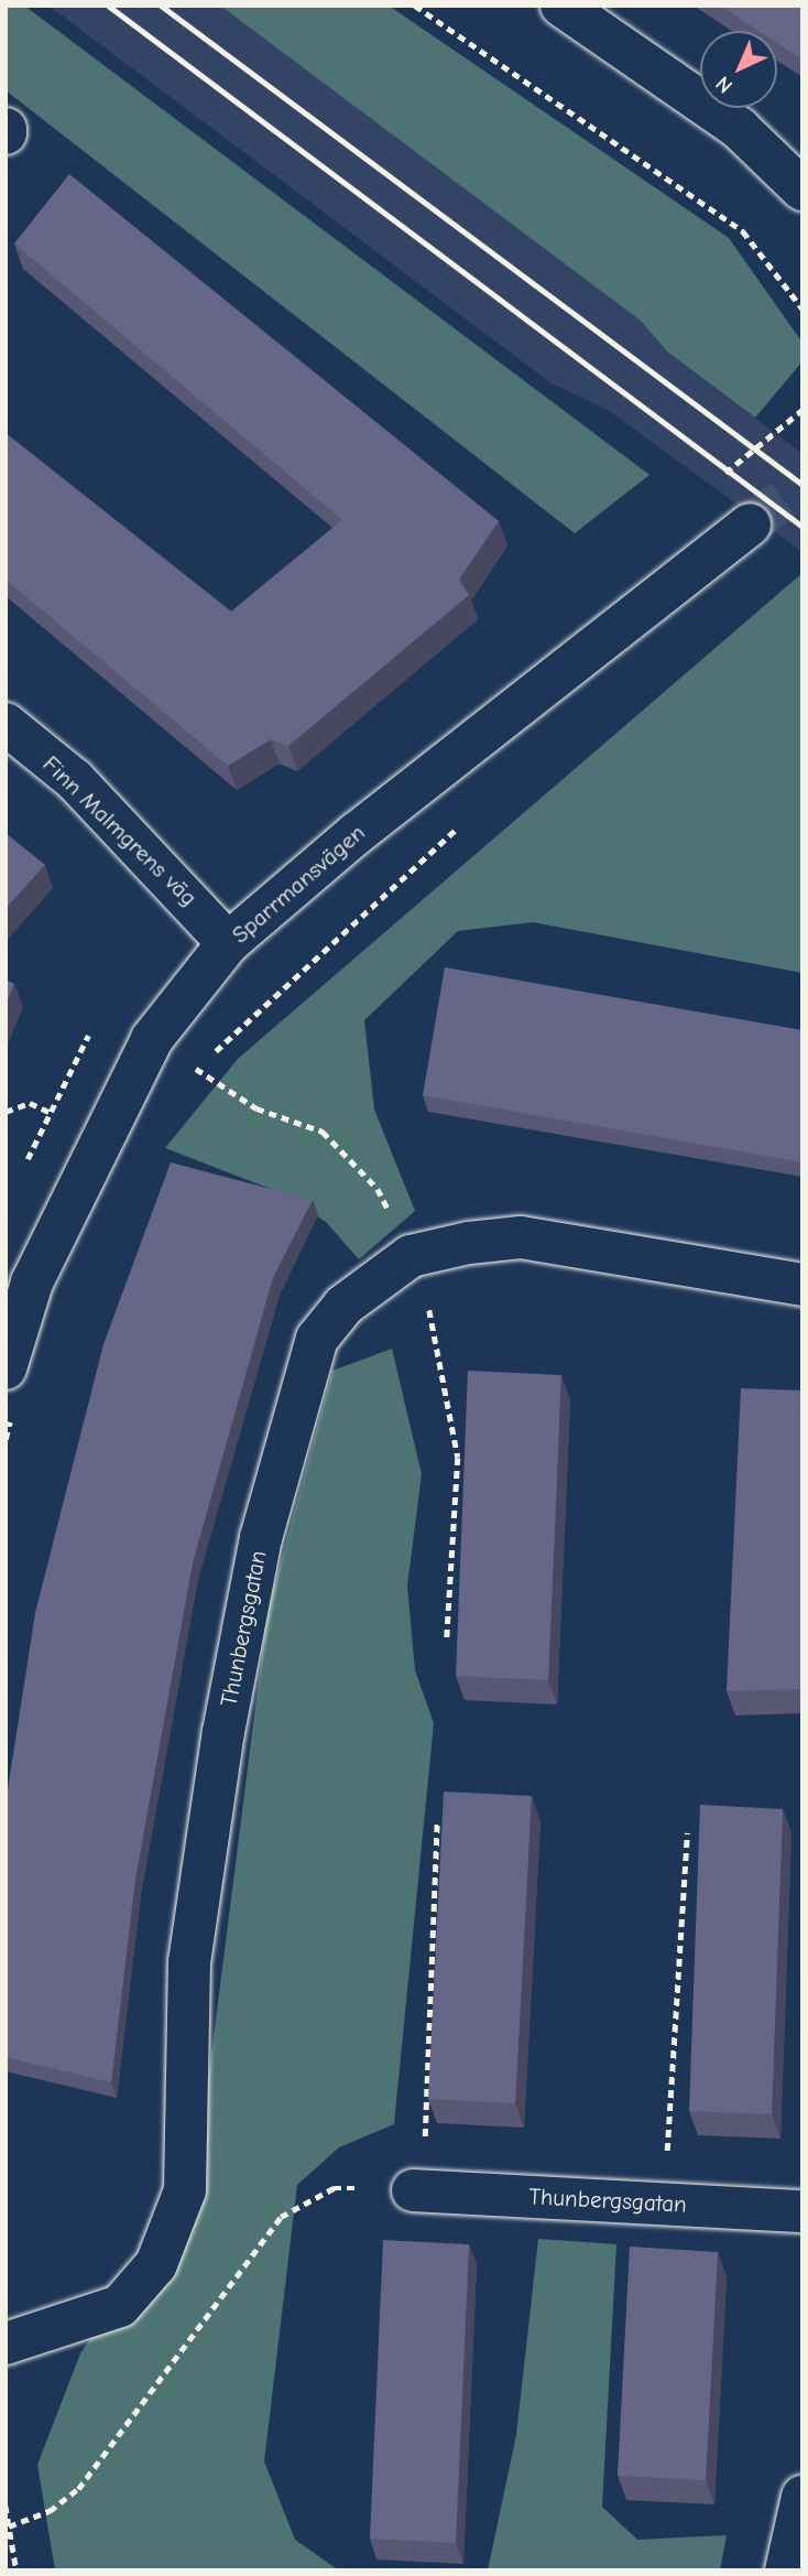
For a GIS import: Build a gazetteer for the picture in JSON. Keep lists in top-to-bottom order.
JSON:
{
  "streets": {
    "street": ["Finn Malmgrens väg", "Sparrmansvägen", "Thunbergsgatan"]
  },
  "crossings": [
    ["Finn Malmgrens väg", "Sparrmansvägen"]
  ],
  "north": "bottom left"
}
